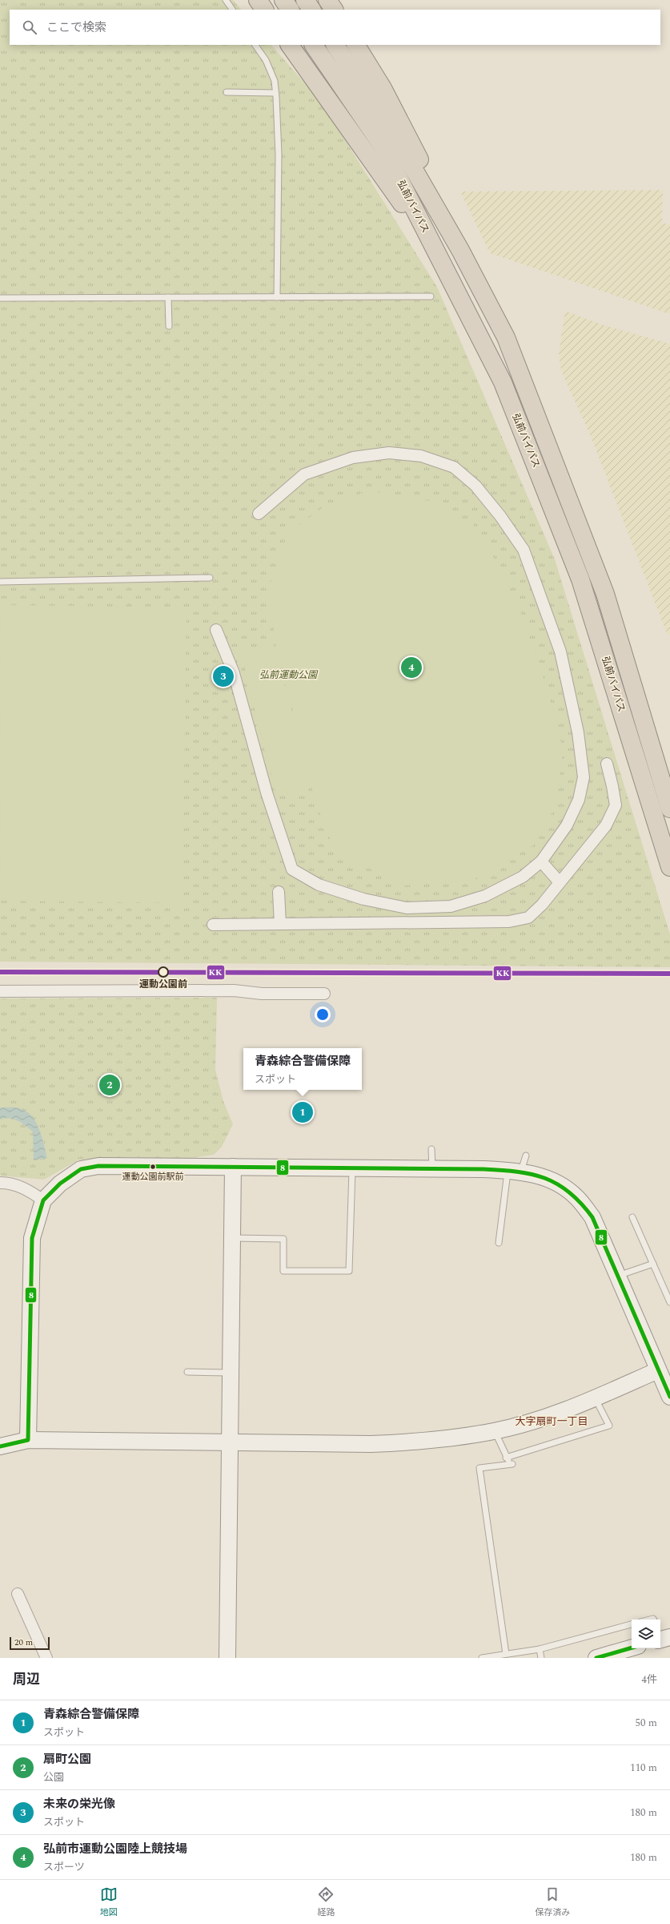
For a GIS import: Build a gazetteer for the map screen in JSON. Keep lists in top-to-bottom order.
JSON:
{
  "streets": {
    "highway": ["弘前バイパス"]
  },
  "districts": ["大字扇町一丁目"],
  "parks": ["弘前運動公園"],
  "places": ["運動公園前", "運動公園前駅前"],
  "lines": ["transit line KK", "transit line 8"],
  "scale_bar": "20 m",
  "page": {
    "search": "ここで検索",
    "pins": [
      "4",
      "3",
      "2",
      "1"
    ],
    "popup": ["青森綜合警備保障", "スポット"],
    "scale": "20 m",
    "heading": ["周辺", "4件"],
    "list": [
      {
        "mark": "1",
        "name": "青森綜合警備保障",
        "note": "スポット",
        "value": "50 m"
      },
      {
        "mark": "2",
        "name": "扇町公園",
        "note": "公園",
        "value": "110 m"
      },
      {
        "mark": "3",
        "name": "未来の栄光像",
        "note": "スポット",
        "value": "180 m"
      },
      {
        "mark": "4",
        "name": "弘前市運動公園陸上競技場",
        "note": "スポーツ",
        "value": "180 m"
      }
    ],
    "nav": ["地図", "経路", "保存済み"]
  }
}
